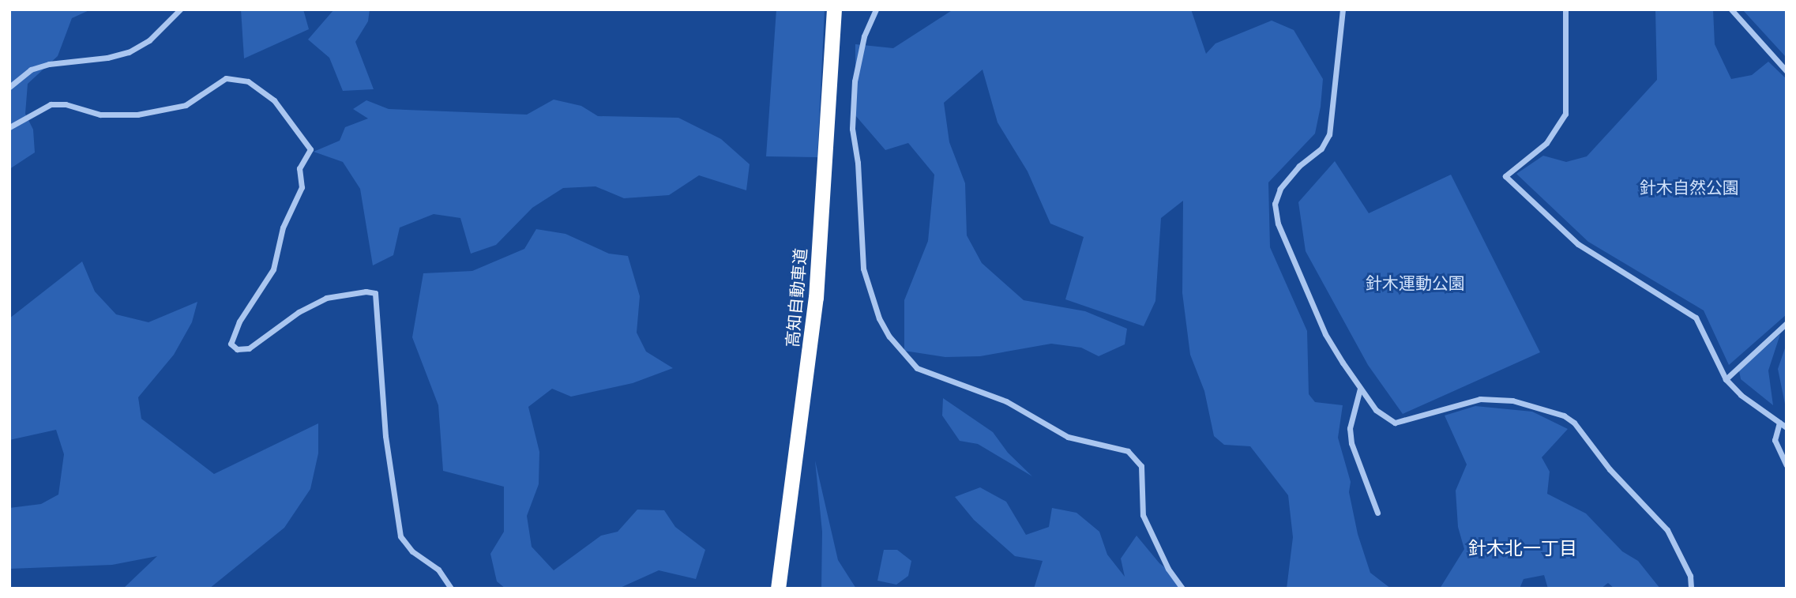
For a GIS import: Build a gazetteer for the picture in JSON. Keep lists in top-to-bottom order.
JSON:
{
  "streets": {
    "highway": ["高知自動車道"]
  },
  "districts": ["針木北一丁目"],
  "parks": ["針木自然公園", "針木運動公園"]
}
